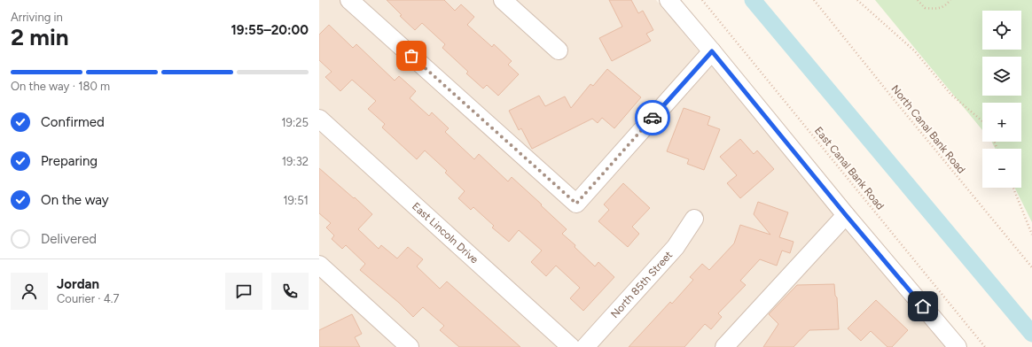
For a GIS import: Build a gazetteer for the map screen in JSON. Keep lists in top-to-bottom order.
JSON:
{
  "streets": {
    "street": ["East Lincoln Drive", "North 85th Street"],
    "path": ["North Canal Bank Road", "East Canal Bank Road"]
  },
  "page": {
    "heading": ["2 min", "Arriving in", "19:55–20:00"],
    "panel": ["Jordan", "Courier · 4.7"],
    "map_buttons": ["+", "−"],
    "bar": "On the way · 180 m",
    "list": [
      ["Confirmed", "19:25"],
      ["Preparing", "19:32"],
      ["On the way", "19:51"],
      "Delivered"
    ]
  }
}
